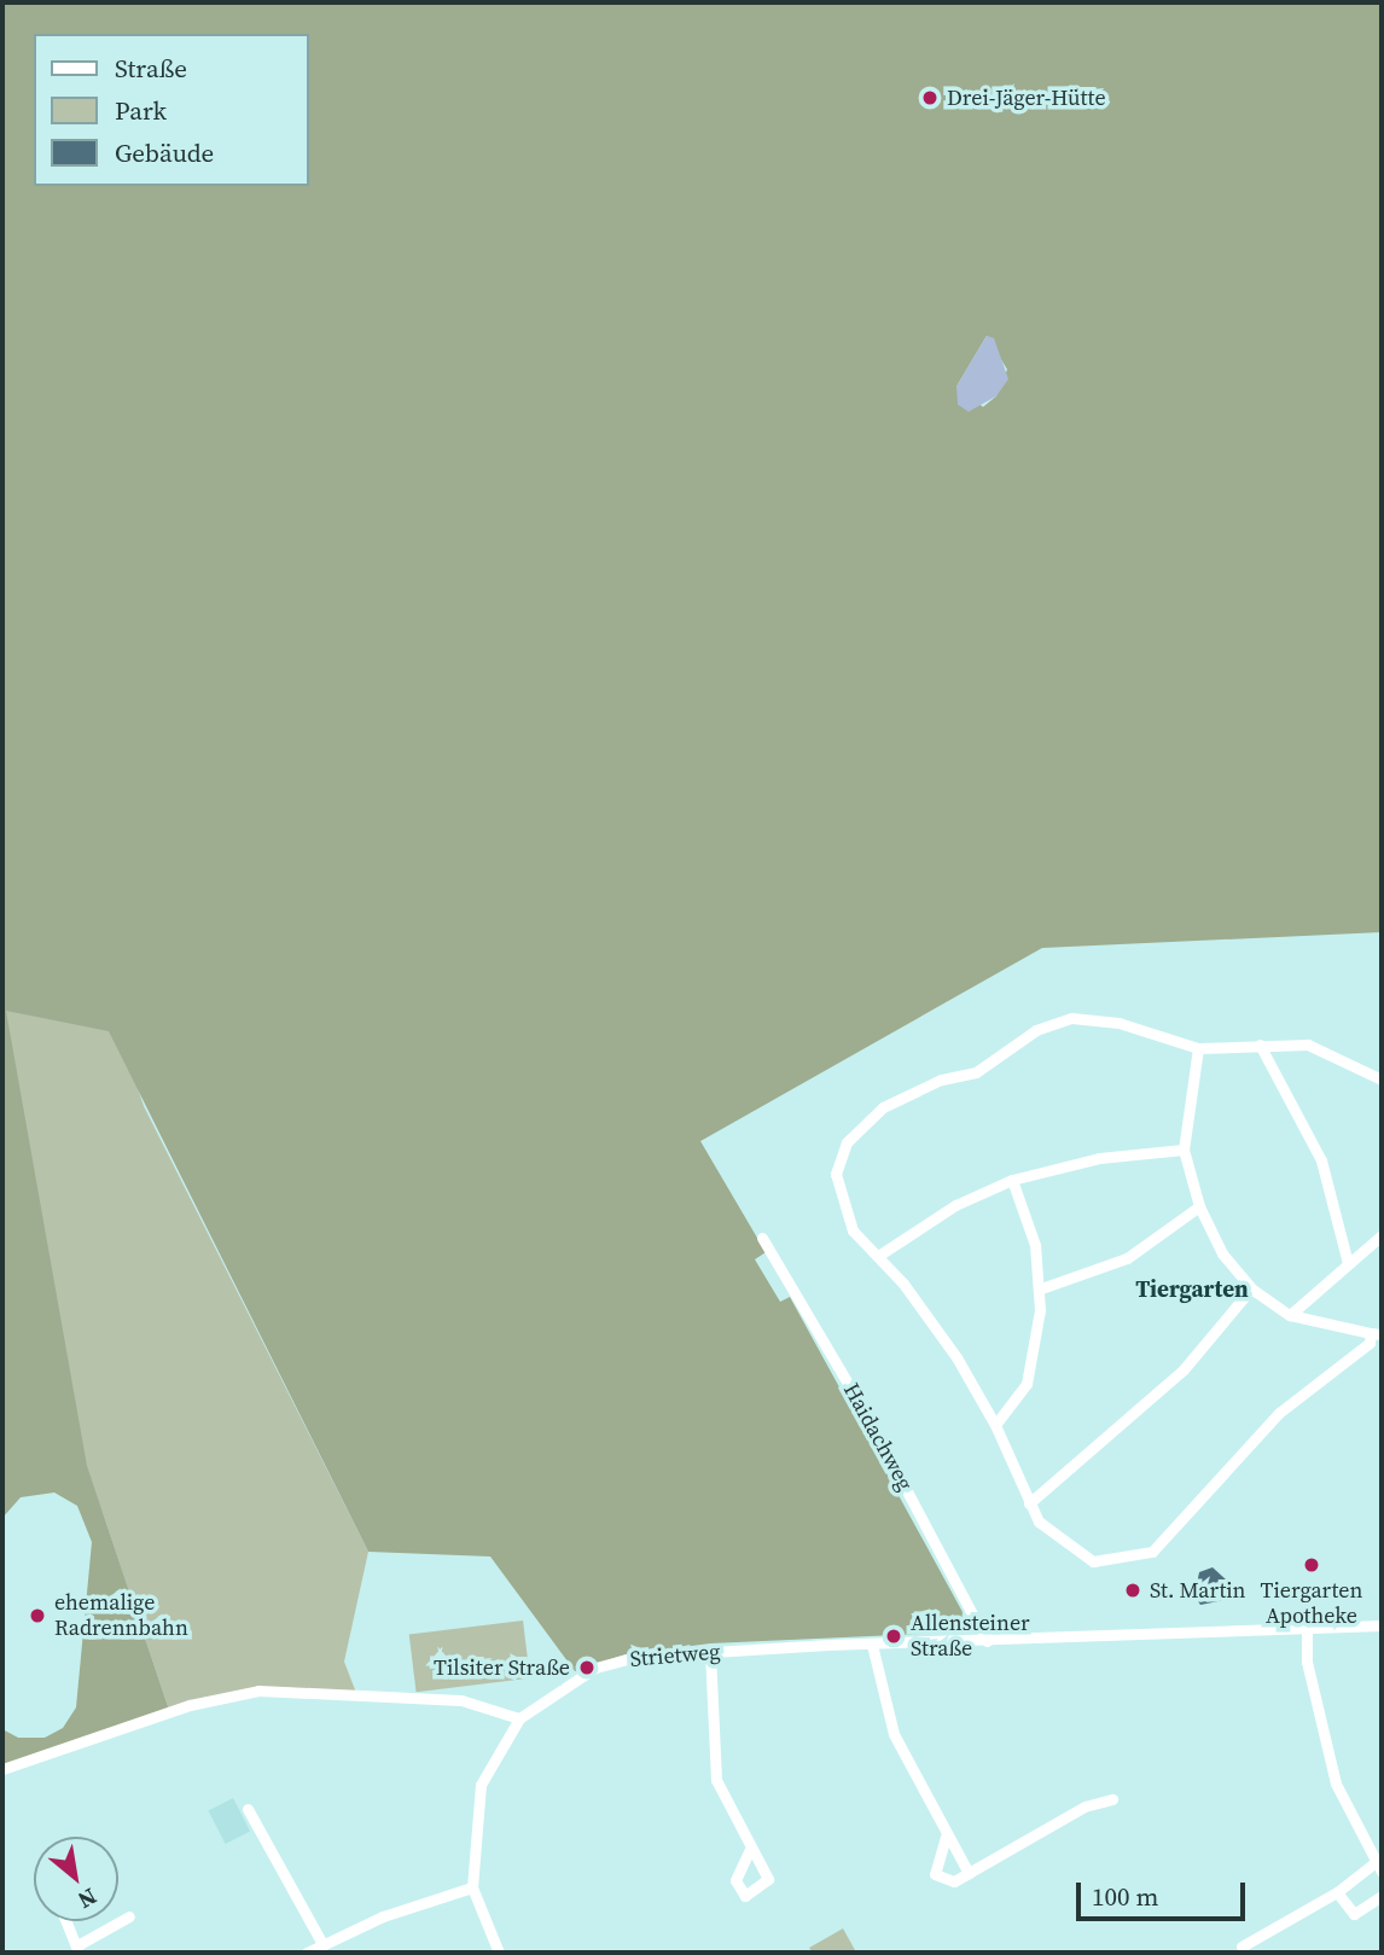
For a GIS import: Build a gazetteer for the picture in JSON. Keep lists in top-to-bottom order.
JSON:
{
  "streets": {
    "street": ["Haidachweg", "Strietweg"]
  },
  "crossings": [
    ["Haidachweg", "Strietweg"]
  ],
  "districts": ["Tiergarten"],
  "places": [
    "Drei-Jäger-Hütte",
    "Tiergarten Apotheke",
    "St. Martin",
    "ehemalige Radrennbahn",
    "Allensteiner Straße",
    "Tilsiter Straße"
  ],
  "legend": ["Straße", "Park", "Gebäude"],
  "scale_bar": "100 m",
  "north": "bottom right"
}
